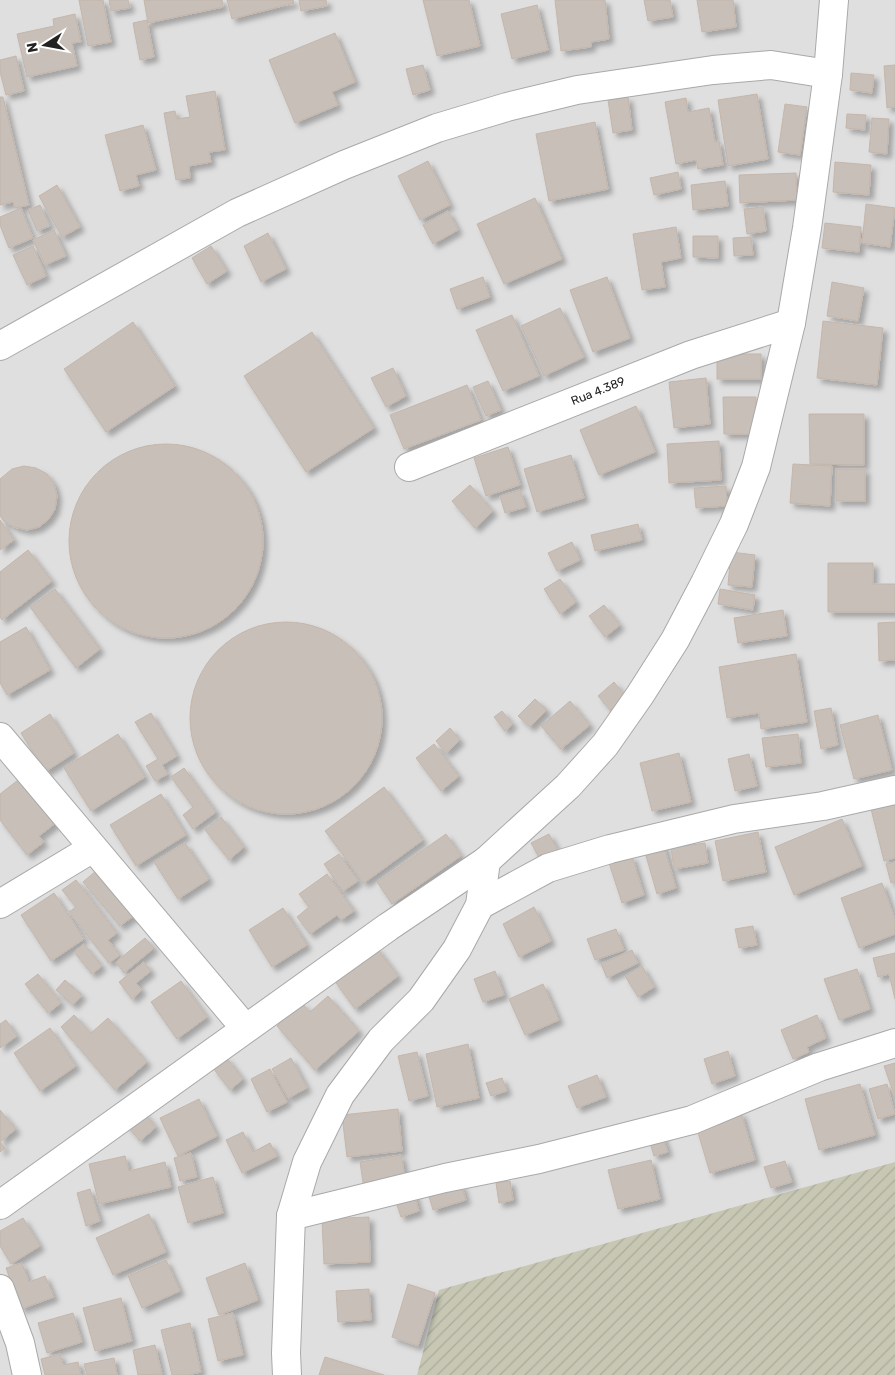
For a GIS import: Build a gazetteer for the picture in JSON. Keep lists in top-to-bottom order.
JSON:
{
  "streets": {
    "street": ["Rua 4.389"]
  },
  "north": "left"
}
